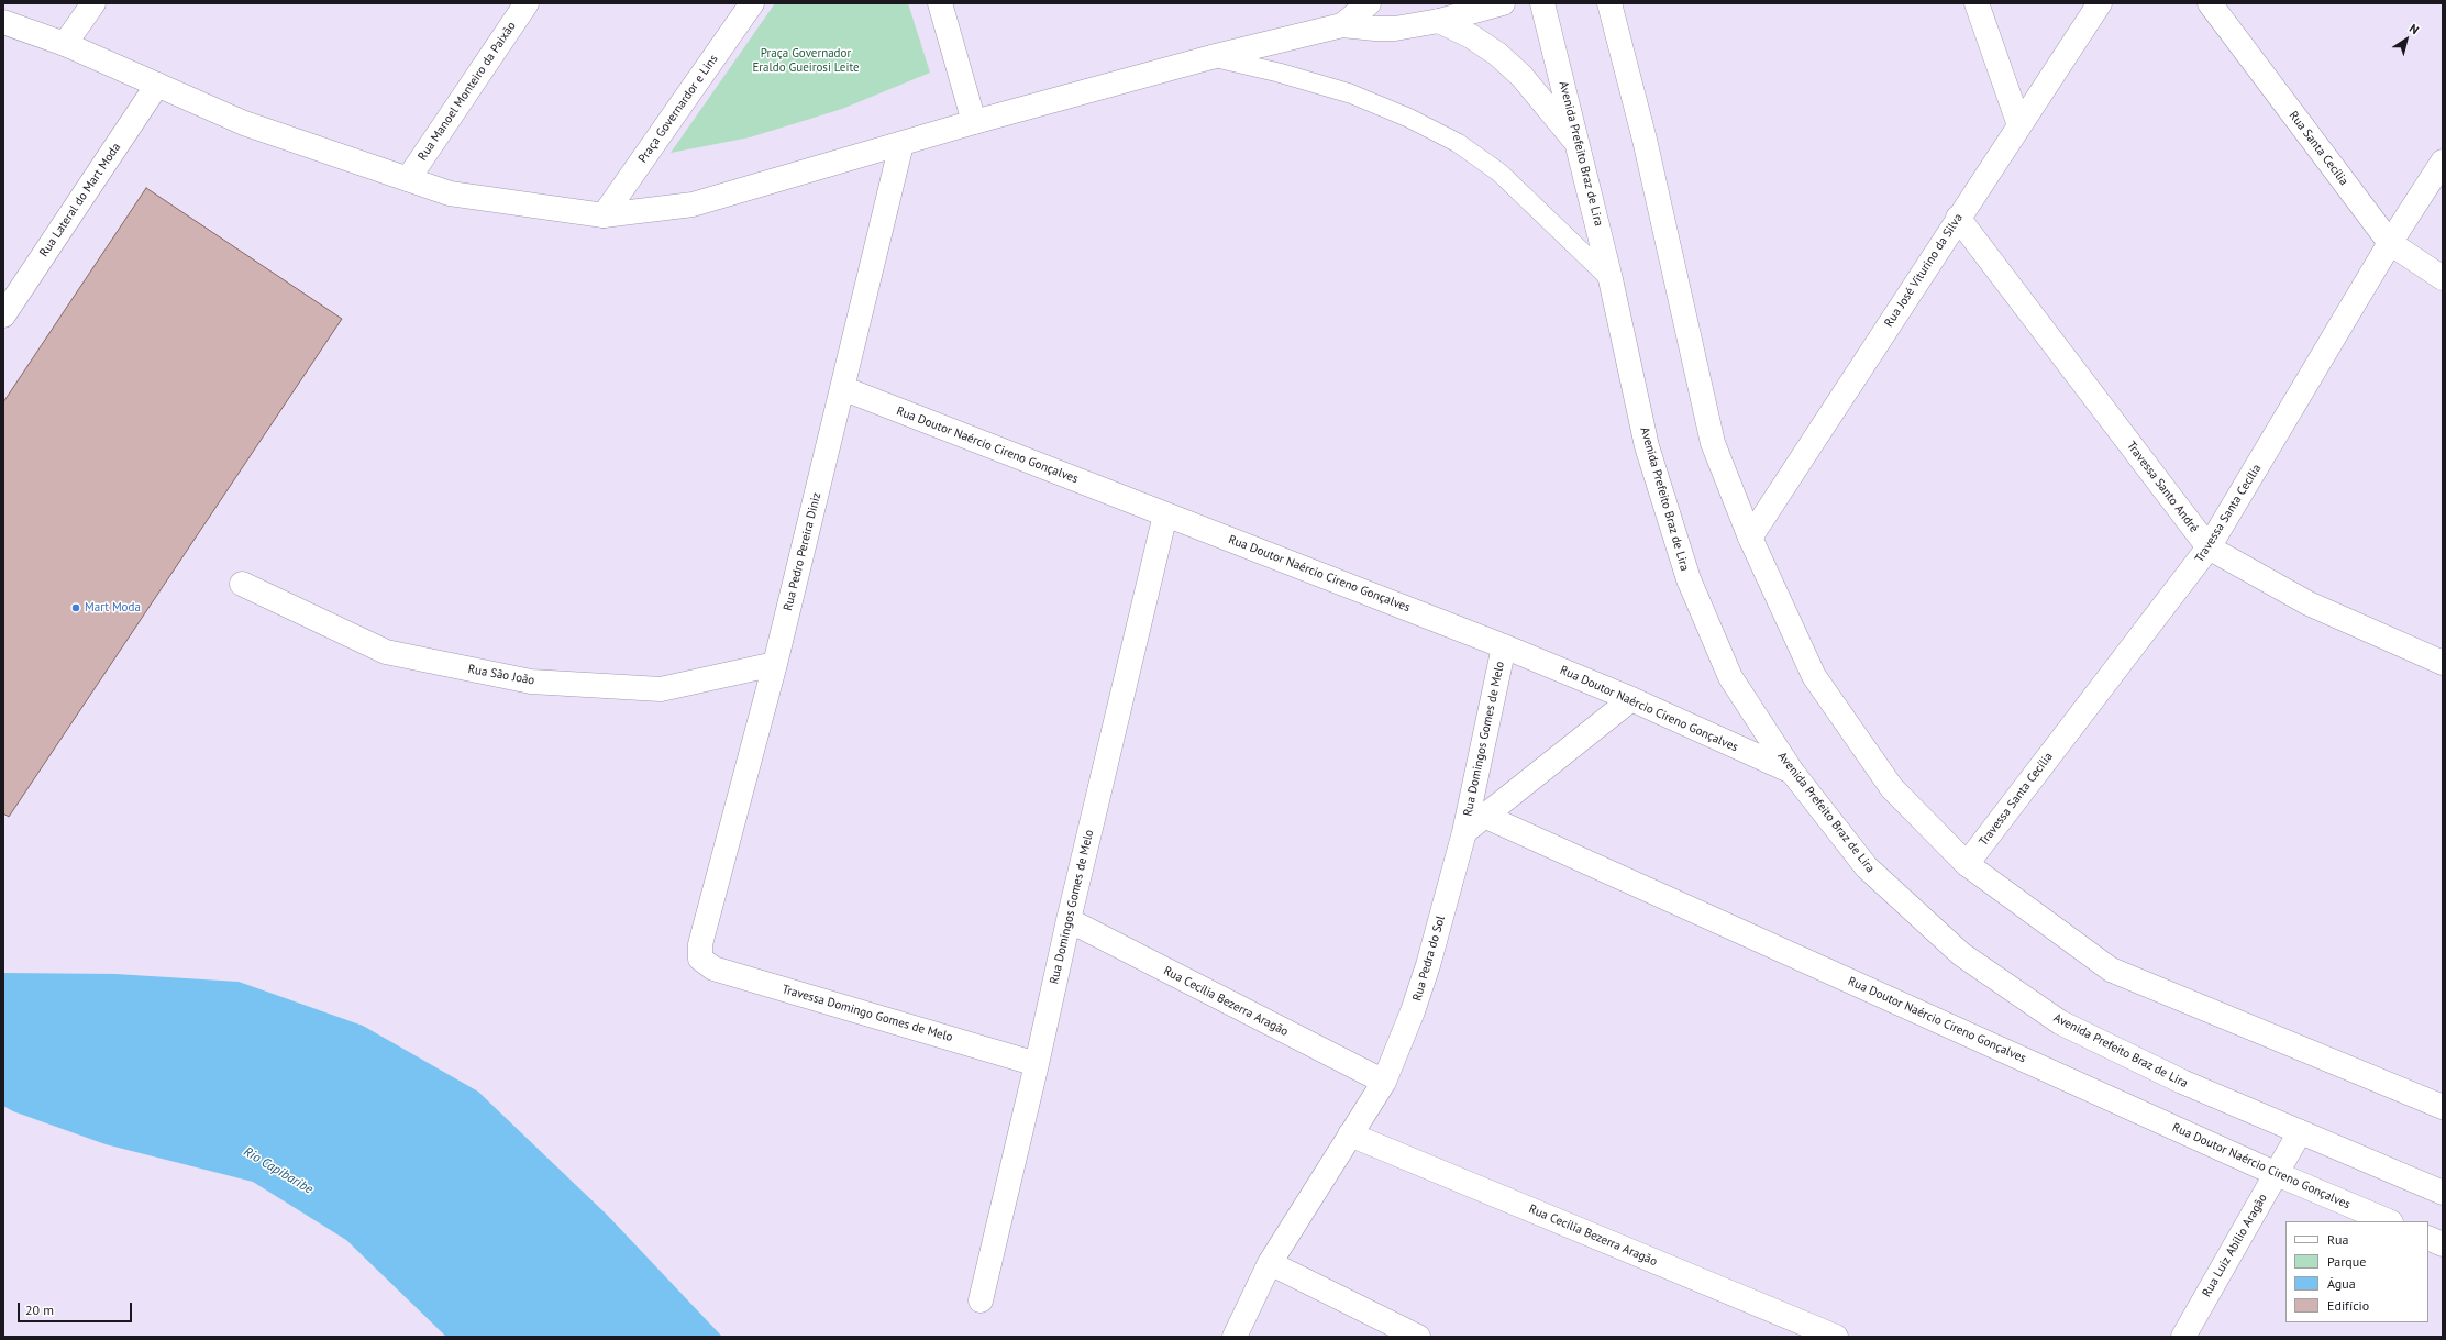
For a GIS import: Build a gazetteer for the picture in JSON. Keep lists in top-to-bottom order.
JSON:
{
  "streets": {
    "street": [
      "Rua Manoel Monteiro da Paixão",
      "Praça Governardor e Lins",
      "Rua Santa Cecília",
      "Avenida Prefeito Braz de Lira",
      "Rua Lateral do Mart Moda",
      "Rua José Viturino da Silva",
      "Rua Doutor Naércio Cireno Gonçalves",
      "Travessa Santo André",
      "Travessa Santa Cecília",
      "Rua Pedro Pereira Diniz",
      "Rua São João",
      "Rua Domingos Gomes de Melo",
      "Rua Pedra do Sol",
      "Rua Cecília Bezerra Aragão",
      "Travessa Domingo Gomes de Melo",
      "Rua Luiz Abílio Aragão"
    ]
  },
  "crossings": [
    ["Rua Santa Cecília", "Travessa Santa Cecília"],
    ["Avenida Prefeito Braz de Lira", "Rua Doutor Naércio Cireno Gonçalves"],
    ["Avenida Prefeito Braz de Lira", "Rua Luiz Abílio Aragão"],
    ["Rua José Viturino da Silva", "Travessa Santo André"],
    ["Rua Doutor Naércio Cireno Gonçalves", "Rua Pedro Pereira Diniz"],
    ["Rua Doutor Naércio Cireno Gonçalves", "Rua Domingos Gomes de Melo"],
    ["Rua Doutor Naércio Cireno Gonçalves", "Rua Luiz Abílio Aragão"],
    ["Travessa Santo André", "Travessa Santa Cecília"],
    ["Rua Pedro Pereira Diniz", "Rua São João"],
    ["Rua Pedro Pereira Diniz", "Travessa Domingo Gomes de Melo"],
    ["Rua Domingos Gomes de Melo", "Rua Pedra do Sol"],
    ["Rua Domingos Gomes de Melo", "Rua Cecília Bezerra Aragão"],
    ["Rua Domingos Gomes de Melo", "Travessa Domingo Gomes de Melo"],
    ["Rua Pedra do Sol", "Rua Cecília Bezerra Aragão"]
  ],
  "water": ["Rio Capibaribe"],
  "parks": ["Praça Governador Eraldo Gueirosi Leite"],
  "places": ["Mart Moda"],
  "legend": [
    "Rua",
    "Parque",
    "Água",
    "Edifício"
  ],
  "scale_bar": "20 m",
  "north": "top right"
}
